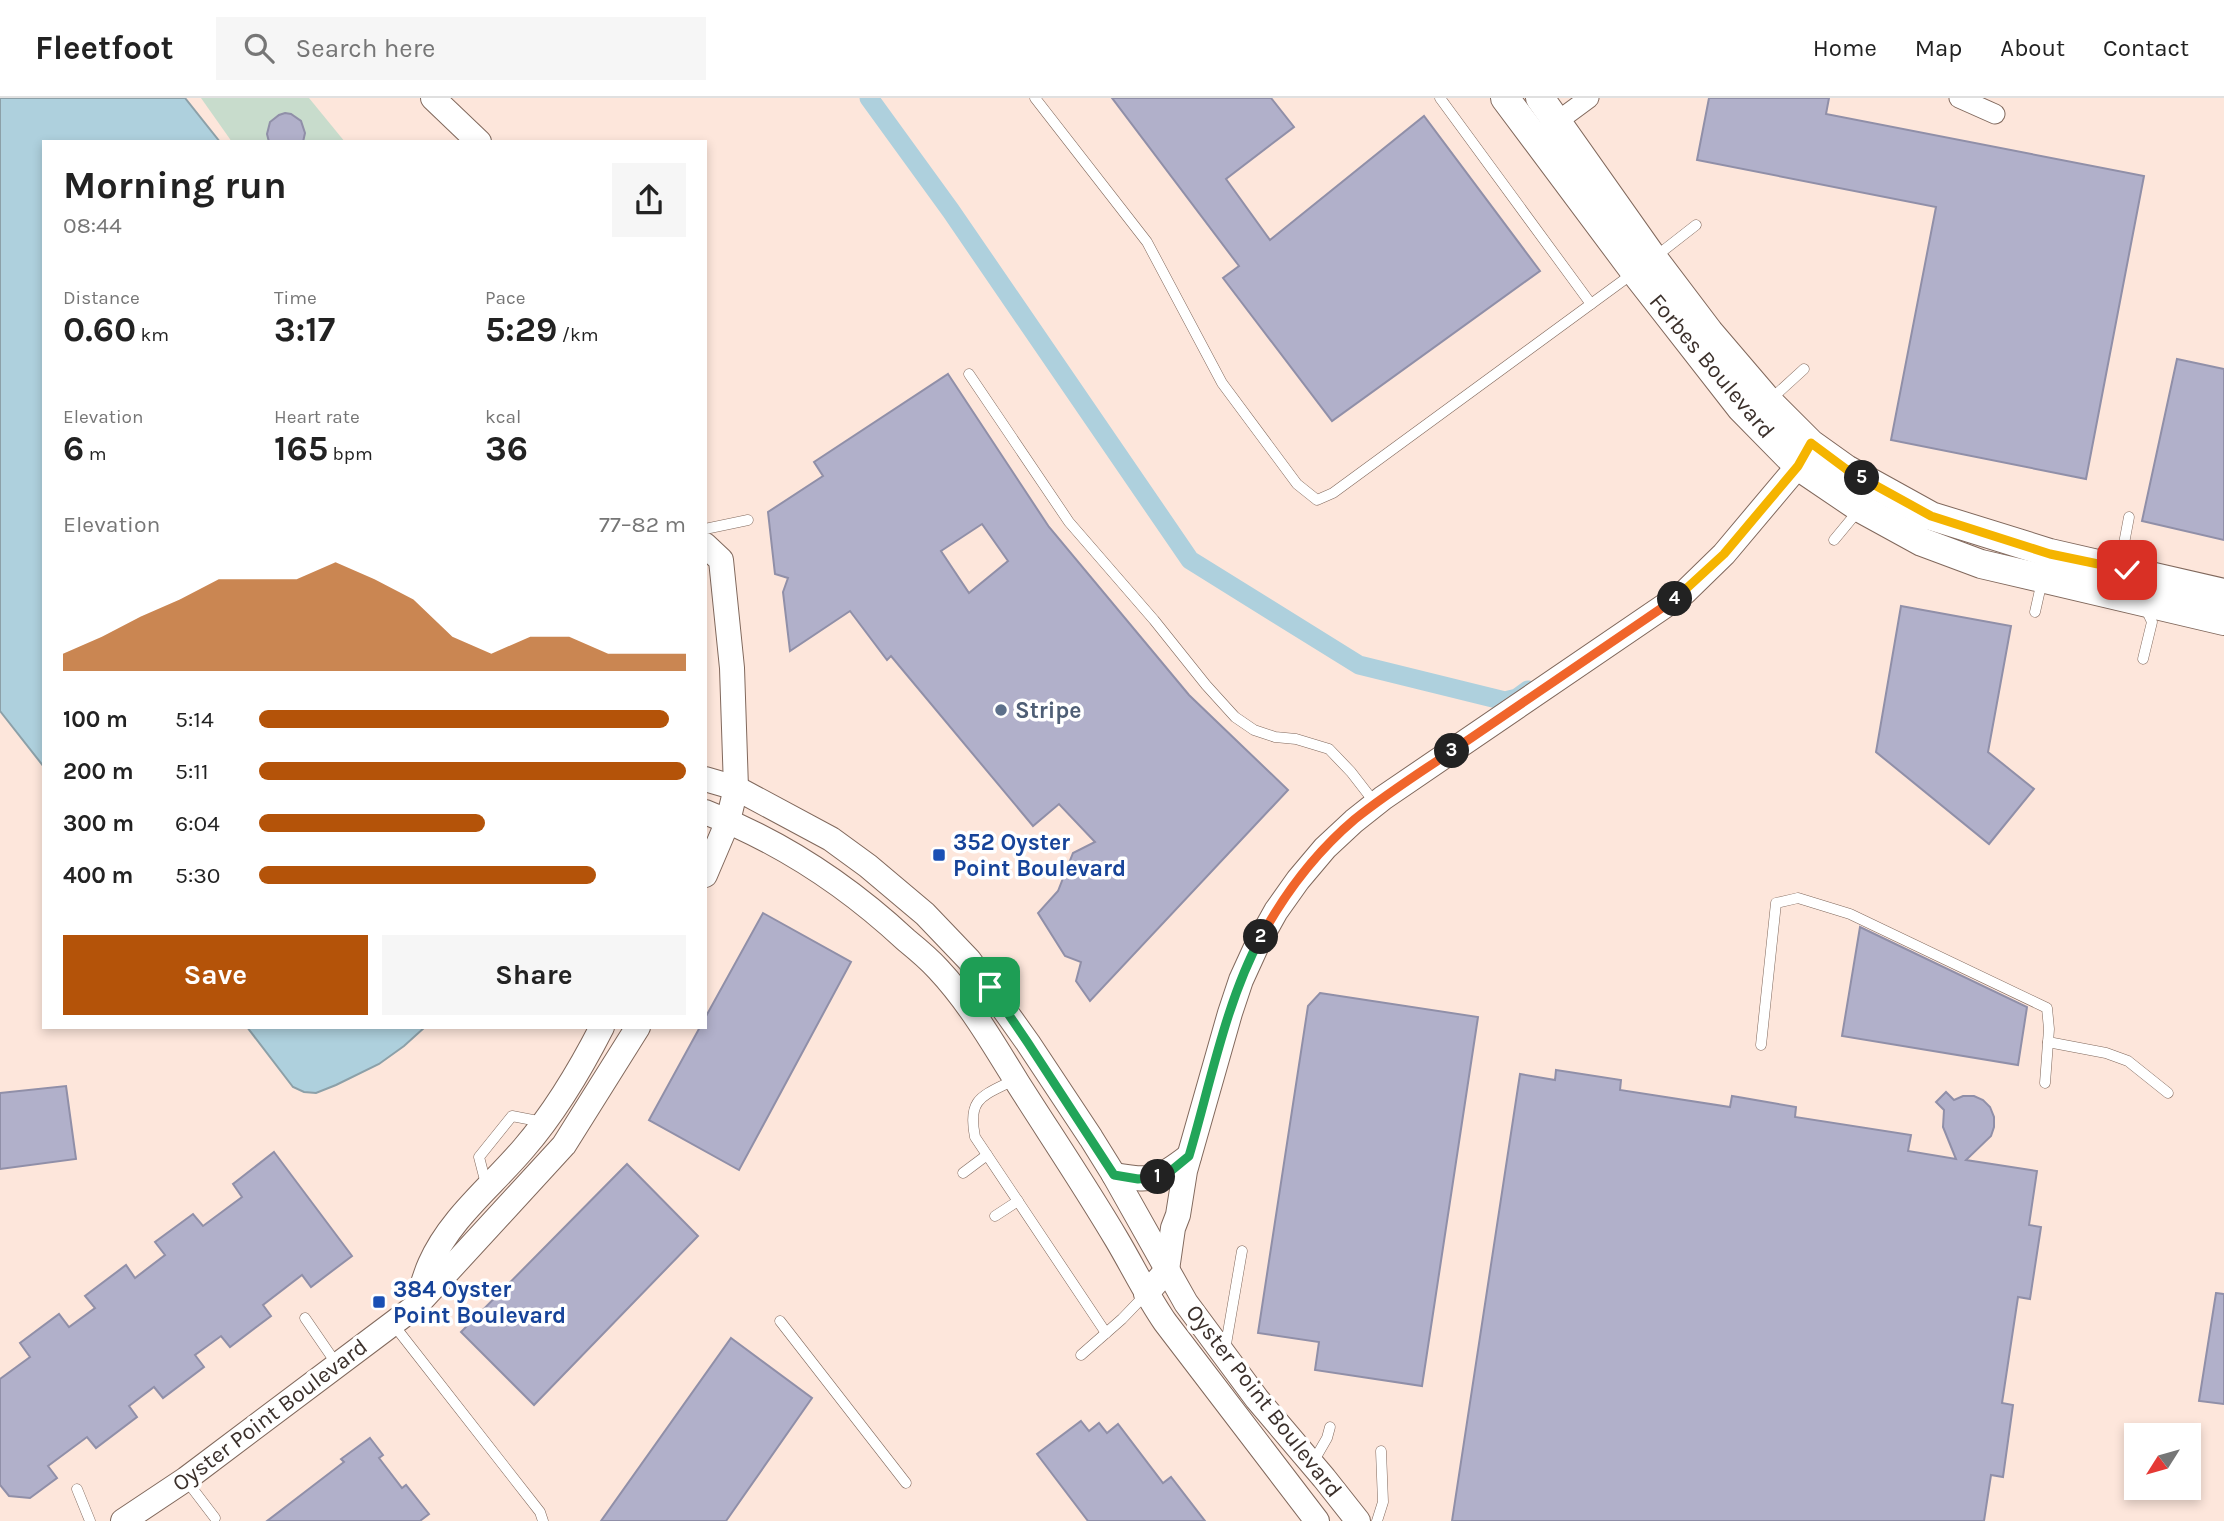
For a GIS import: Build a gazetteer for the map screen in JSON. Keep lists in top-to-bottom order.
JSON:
{
  "streets": {
    "main road": ["Forbes Boulevard"],
    "street": ["Oyster Point Boulevard"]
  },
  "places": {
    "other": ["Stripe"],
    "transit": ["352 Oyster Point Boulevard", "384 Oyster Point Boulevard"]
  },
  "north": "bottom left",
  "page": {
    "header": "Fleetfoot",
    "search": "Search here",
    "nav": [
      "Home",
      "Map",
      "About",
      "Contact"
    ],
    "heading": ["Morning run", "08:44"],
    "stats": [
      ["Distance", "0.60 km"],
      ["Time", "3:17"],
      ["Pace", "5:29 /km"],
      ["Elevation", "6 m"],
      ["Heart rate", "165 bpm"],
      ["kcal", "36"]
    ],
    "pins": [
      "5",
      "4",
      "3",
      "2",
      "1"
    ],
    "chart": ["Elevation", "77–82 m"],
    "list": [
      {
        "name": "100 m",
        "note": "5:14"
      },
      {
        "name": "200 m",
        "note": "5:11"
      },
      {
        "name": "300 m",
        "note": "6:04"
      },
      {
        "name": "400 m",
        "note": "5:30"
      }
    ],
    "buttons": ["Save", "Share"]
  }
}
